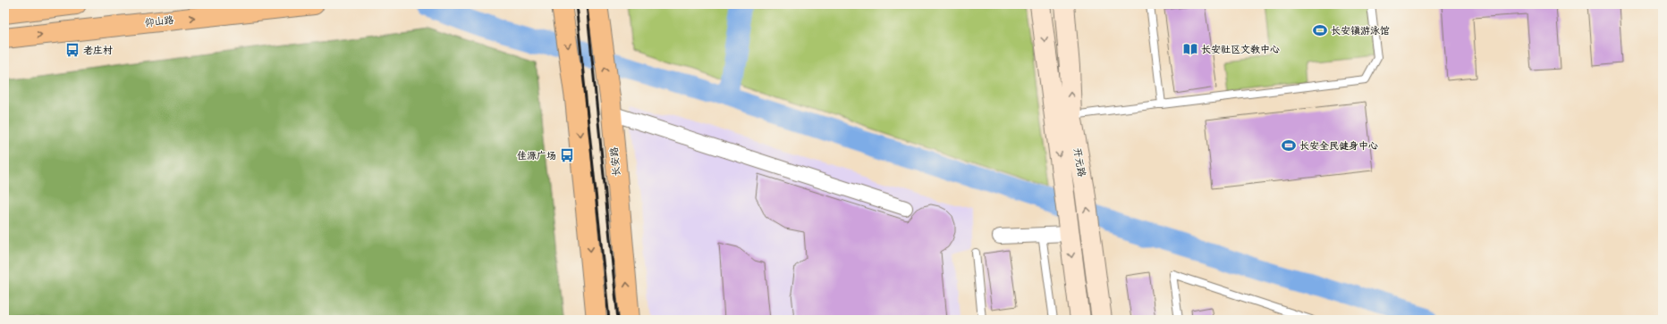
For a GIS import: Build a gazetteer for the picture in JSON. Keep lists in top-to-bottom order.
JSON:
{
  "streets": {
    "main road": ["仰山路", "长安路", "开元路"]
  },
  "one_way": ["仰山路"],
  "places": {
    "sports": ["长安镇游泳馆", "长安全民健身中心"],
    "library": ["长安社区文教中心"],
    "bus stop": ["老庄村", "佳源广场"]
  }
}
